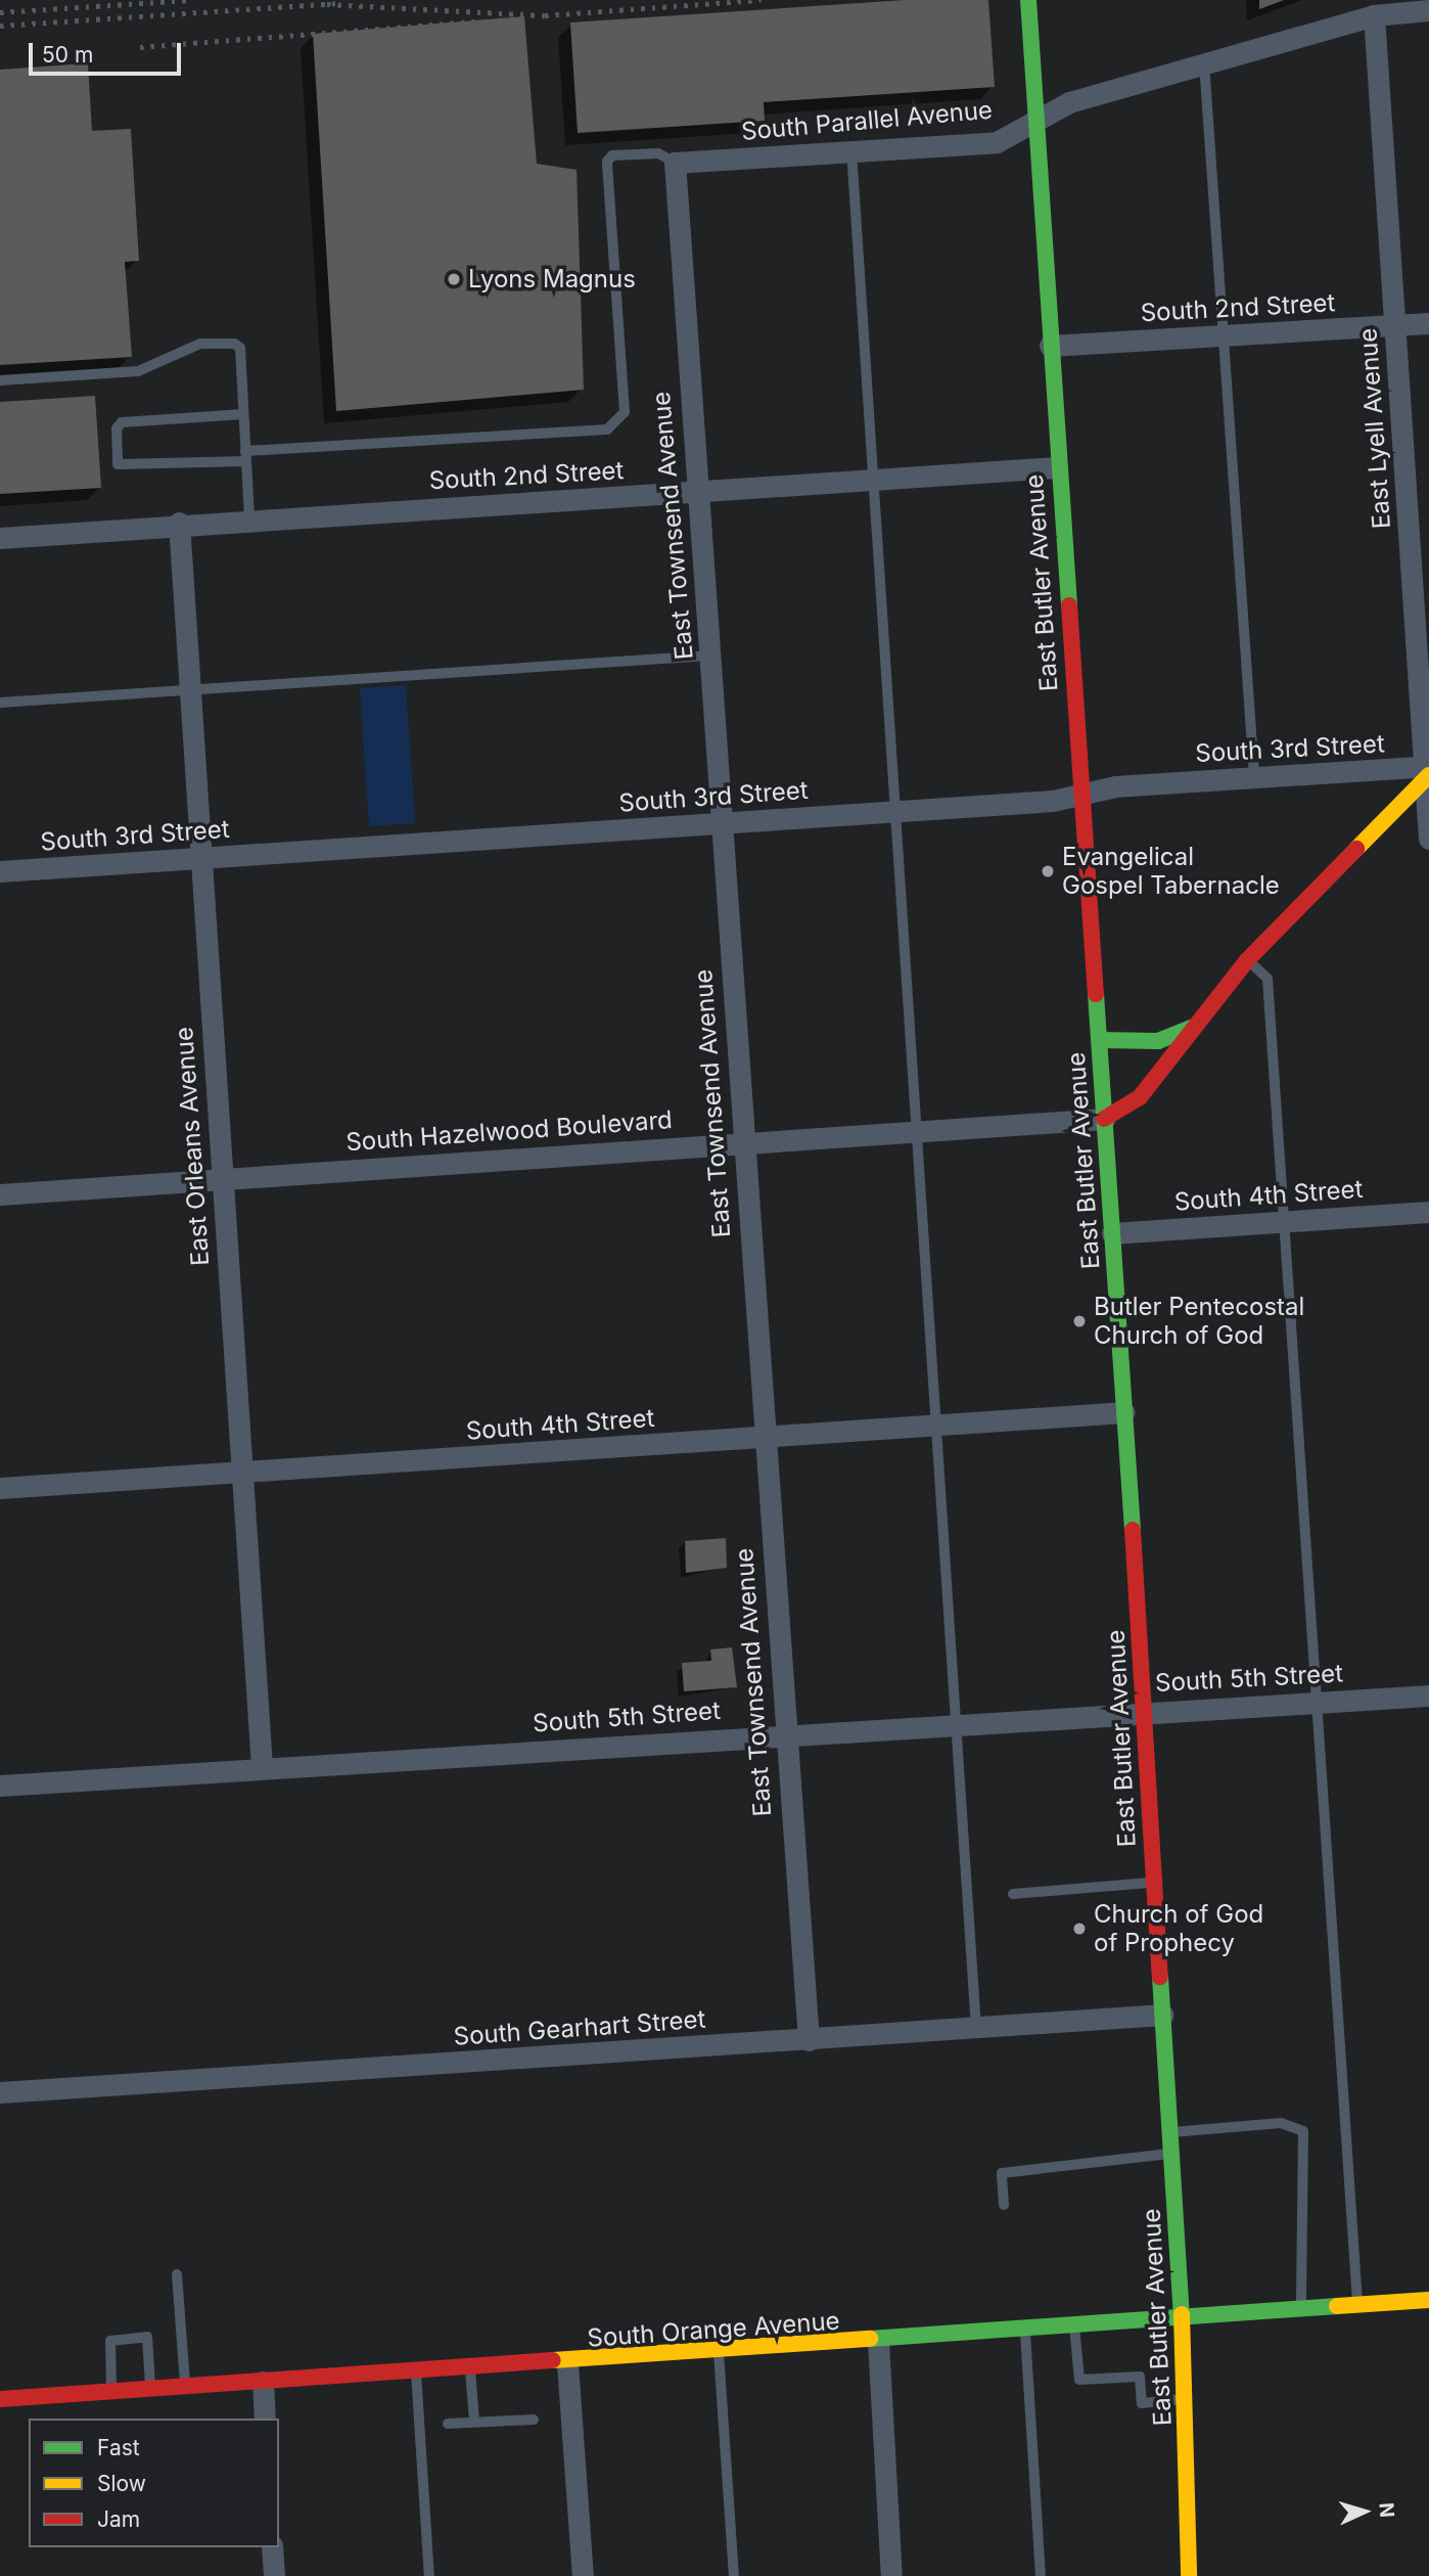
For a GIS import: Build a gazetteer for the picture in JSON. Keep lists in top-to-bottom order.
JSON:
{
  "streets": {
    "street": [
      "South Parallel Avenue",
      "South 2nd Street",
      "East Lyell Avenue",
      "East Townsend Avenue",
      "East Butler Avenue",
      "South 3rd Street",
      "South Hazelwood Boulevard",
      "East Orleans Avenue",
      "South 4th Street",
      "South 5th Street",
      "South Gearhart Street",
      "South Orange Avenue"
    ]
  },
  "crossings": [
    ["South Parallel Avenue", "East Lyell Avenue"],
    ["South Parallel Avenue", "East Townsend Avenue"],
    ["South Parallel Avenue", "East Butler Avenue"],
    ["South 2nd Street", "East Lyell Avenue"],
    ["South 2nd Street", "East Townsend Avenue"],
    ["South 2nd Street", "East Butler Avenue"],
    ["South 2nd Street", "East Orleans Avenue"],
    ["East Lyell Avenue", "South 3rd Street"],
    ["East Lyell Avenue", "South Hazelwood Boulevard"],
    ["East Townsend Avenue", "South 3rd Street"],
    ["East Townsend Avenue", "South Hazelwood Boulevard"],
    ["East Townsend Avenue", "South 4th Street"],
    ["East Townsend Avenue", "South 5th Street"],
    ["East Townsend Avenue", "South Gearhart Street"],
    ["East Butler Avenue", "South 3rd Street"],
    ["East Butler Avenue", "South Hazelwood Boulevard"],
    ["East Butler Avenue", "South 4th Street"],
    ["East Butler Avenue", "South 5th Street"],
    ["East Butler Avenue", "South Gearhart Street"],
    ["East Butler Avenue", "South Orange Avenue"],
    ["South 3rd Street", "South Hazelwood Boulevard"],
    ["South 3rd Street", "East Orleans Avenue"],
    ["South Hazelwood Boulevard", "East Orleans Avenue"],
    ["East Orleans Avenue", "South 4th Street"],
    ["East Orleans Avenue", "South 5th Street"]
  ],
  "places": [
    "Lyons Magnus",
    "Evangelical Gospel Tabernacle",
    "Butler Pentecostal Church of God",
    "Church of God of Prophecy"
  ],
  "legend": ["Fast", "Slow", "Jam"],
  "scale_bar": "50 m",
  "north": "right"
}
